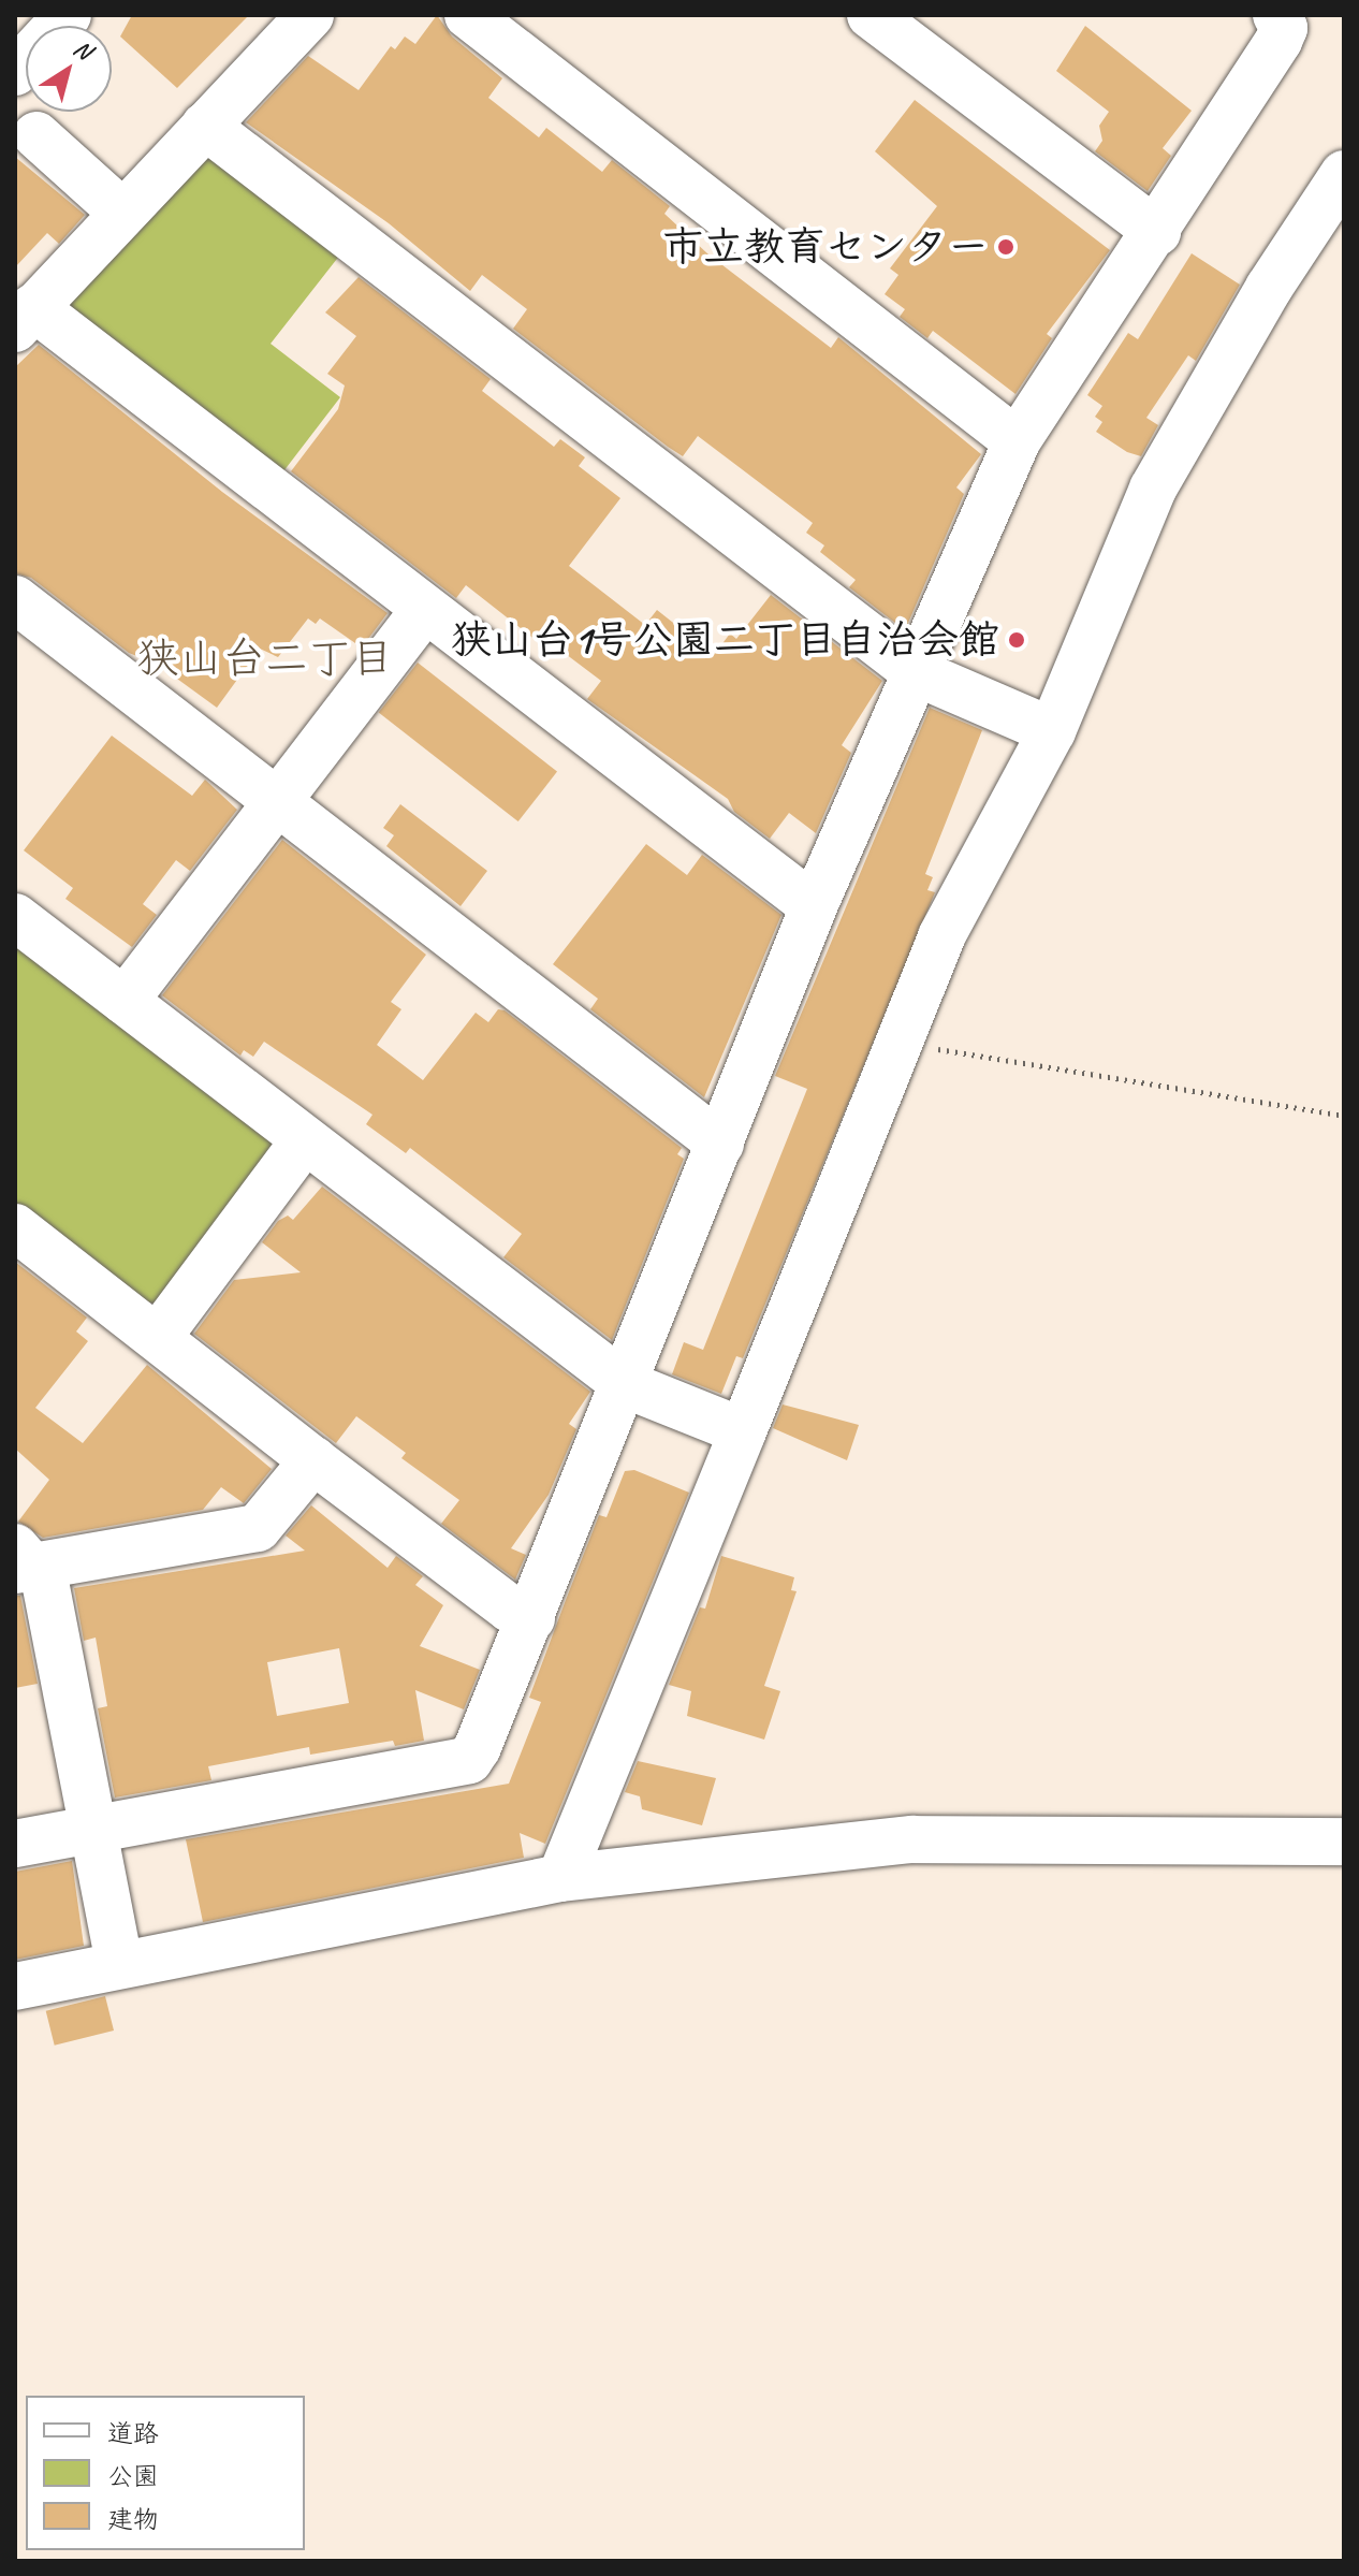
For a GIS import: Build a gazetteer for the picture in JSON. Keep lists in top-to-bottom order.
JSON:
{
  "districts": ["狭山台二丁目"],
  "places": ["市立教育センター", "狭山台1号公園二丁目自治会館"],
  "legend": ["道路", "公園", "建物"],
  "north": "top right"
}
